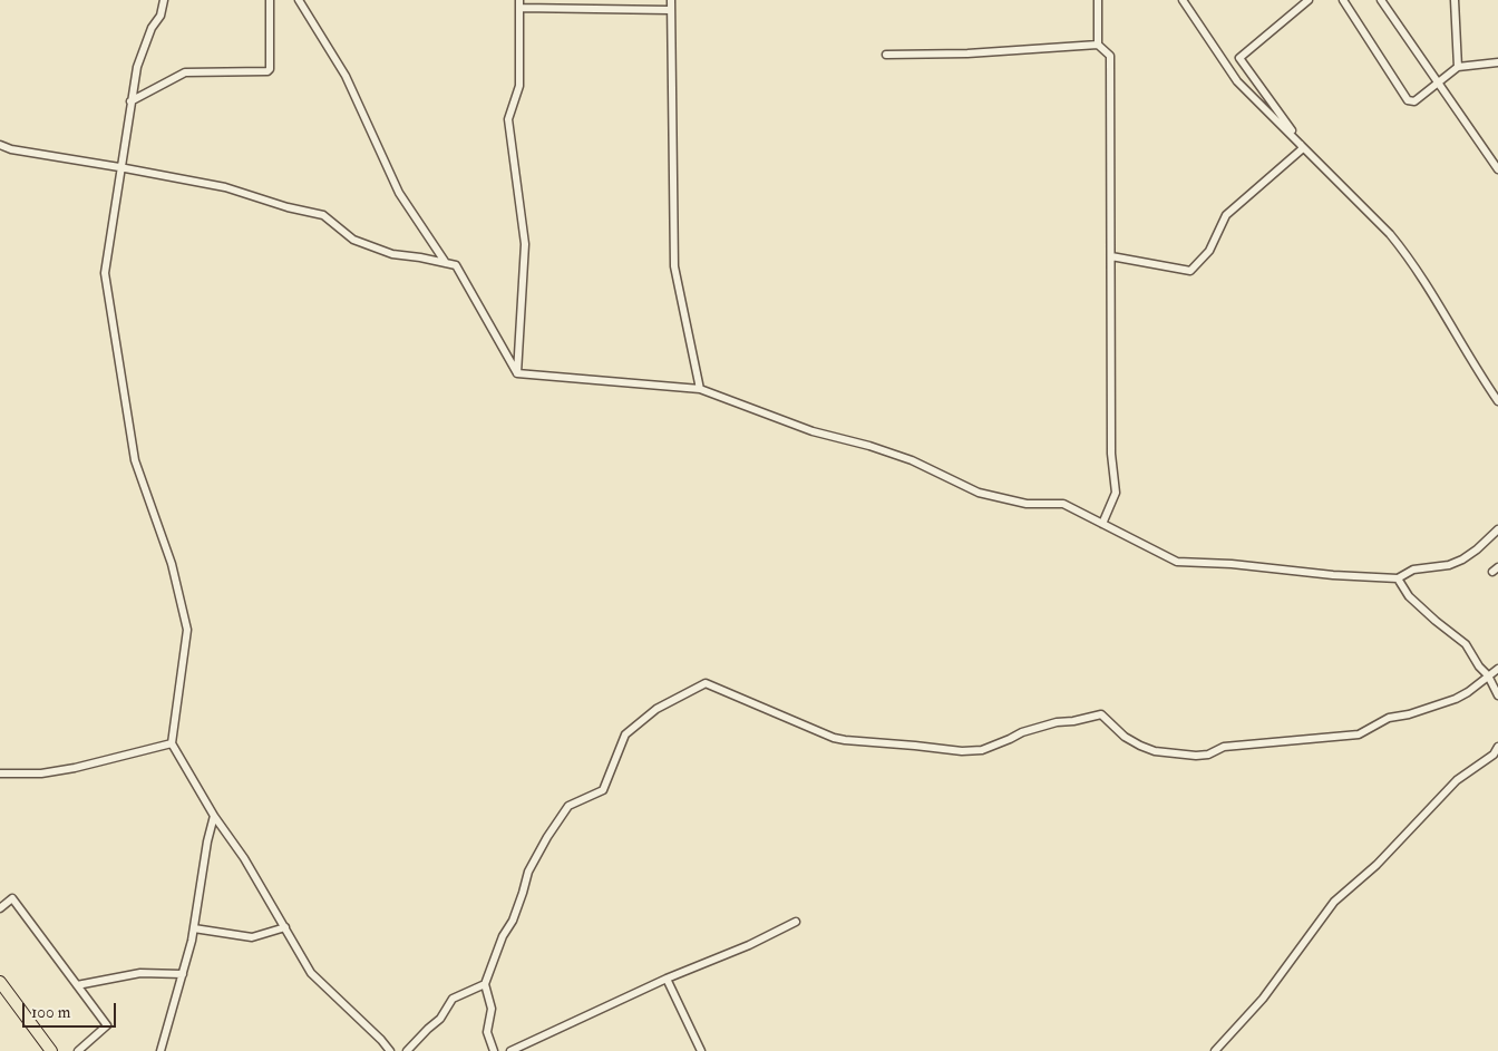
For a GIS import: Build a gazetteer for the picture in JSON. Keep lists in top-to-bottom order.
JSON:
{
  "scale_bar": "100 m"
}
